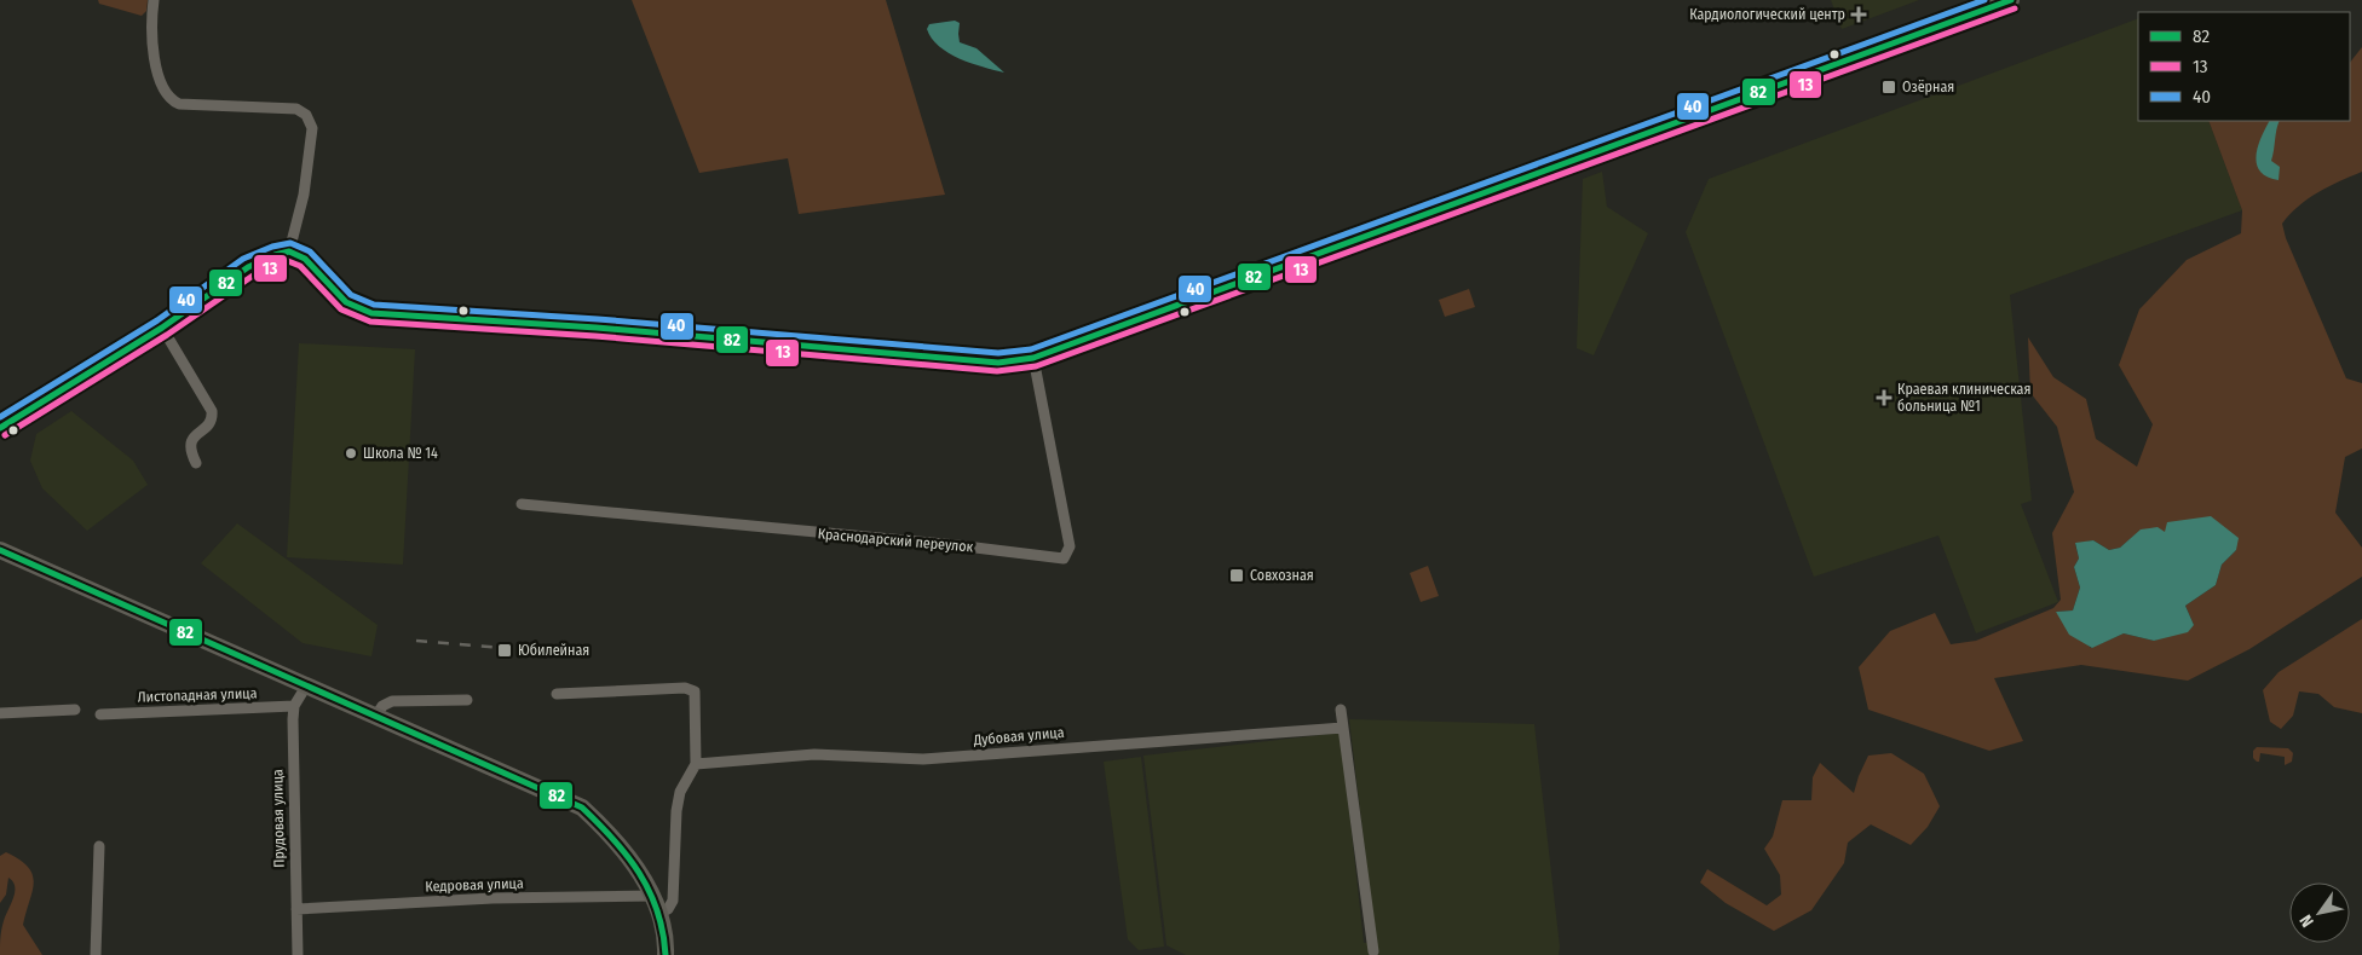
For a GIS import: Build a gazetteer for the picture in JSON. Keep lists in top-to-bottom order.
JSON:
{
  "streets": {
    "street": [
      "Краснодарский переулок",
      "Листопадная улица",
      "Дубовая улица",
      "Прудовая улица",
      "Кедровая улица"
    ]
  },
  "crossings": [
    ["Листопадная улица", "Прудовая улица"],
    ["Прудовая улица", "Кедровая улица"]
  ],
  "places": {
    "health": ["Кардиологический центр", "Краевая клиническая больница №1"],
    "transit": ["Озёрная", "Совхозная", "Юбилейная"],
    "other": ["Школа № 14"]
  },
  "lines": ["transit line 82", "transit line 40", "transit line 13"],
  "legend": ["82", "13", "40"],
  "north": "bottom left"
}
